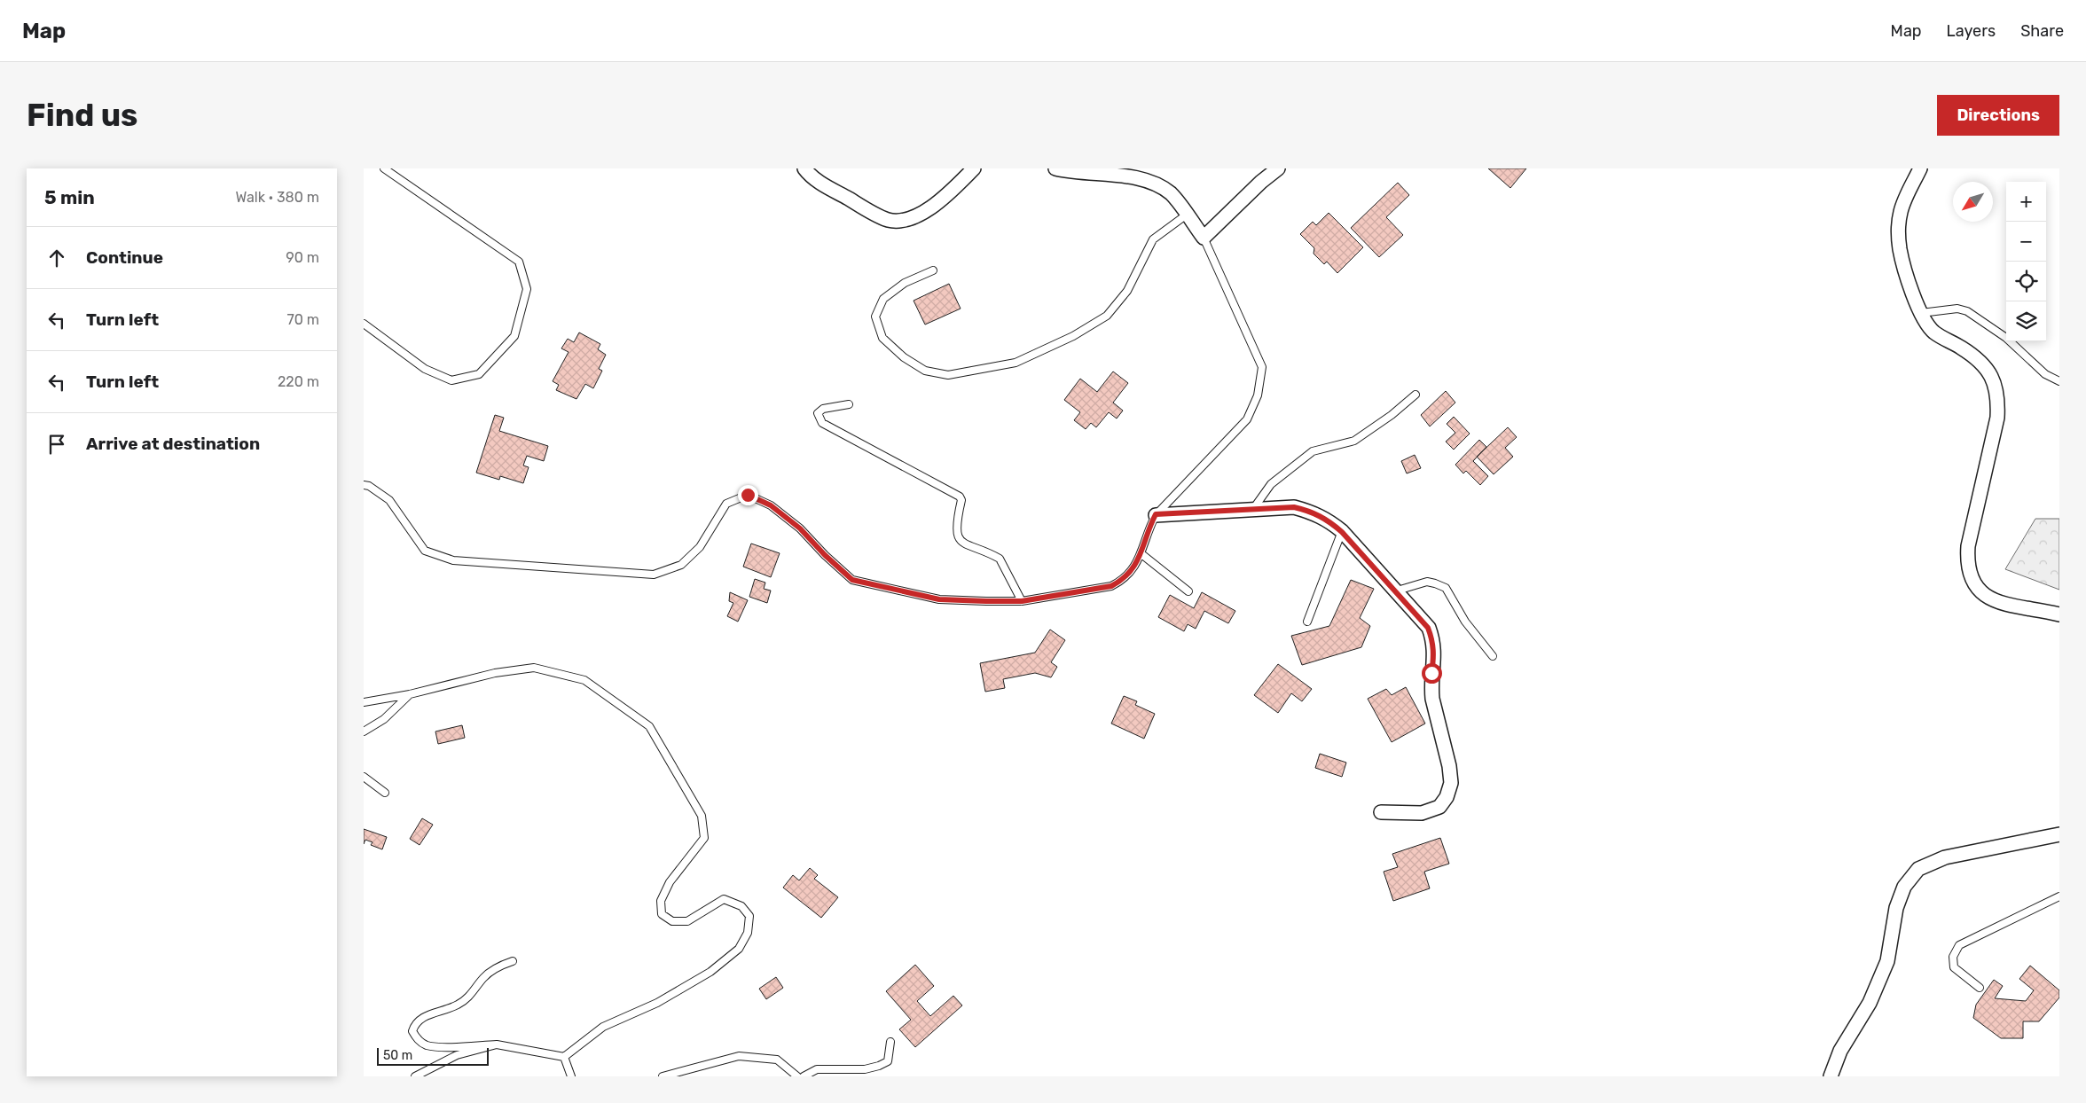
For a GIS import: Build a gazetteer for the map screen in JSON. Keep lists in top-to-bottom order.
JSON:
{
  "scale_bar": "50 m",
  "north": "bottom left",
  "page": {
    "header": "Map",
    "nav": ["Map", "Layers", "Share"],
    "buttons": "Directions",
    "title": "Find us",
    "heading": ["5 min", "Walk · 380 m"],
    "map_buttons": ["+", "−"],
    "list": [
      ["Continue", "90 m"],
      ["Turn left", "70 m"],
      ["Turn left", "220 m"],
      "Arrive at destination"
    ],
    "scale": "50 m"
  }
}
